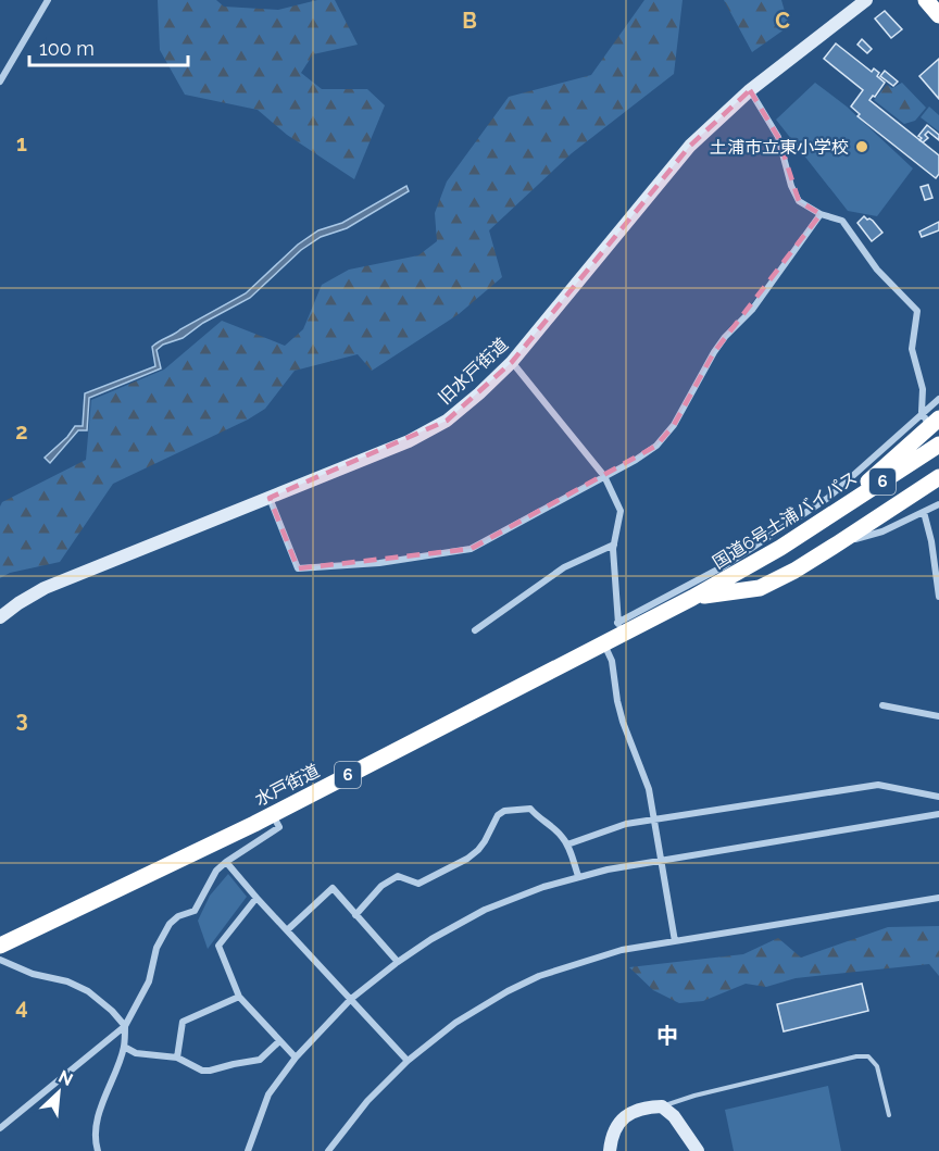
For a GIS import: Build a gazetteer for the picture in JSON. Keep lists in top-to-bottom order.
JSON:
{
  "streets": {
    "highway": ["6", "国道6号土浦バイパス", "水戸街道"],
    "street": ["旧水戸街道"]
  },
  "crossings": [
    ["国道6号土浦バイパス", "水戸街道"]
  ],
  "districts": ["中"],
  "places": ["土浦市立東小学校"],
  "scale_bar": "100 m",
  "north": "top right",
  "grid": {
    "columns": ["B", "C"],
    "rows": [
      "1",
      "2",
      "3",
      "4"
    ]
  }
}
